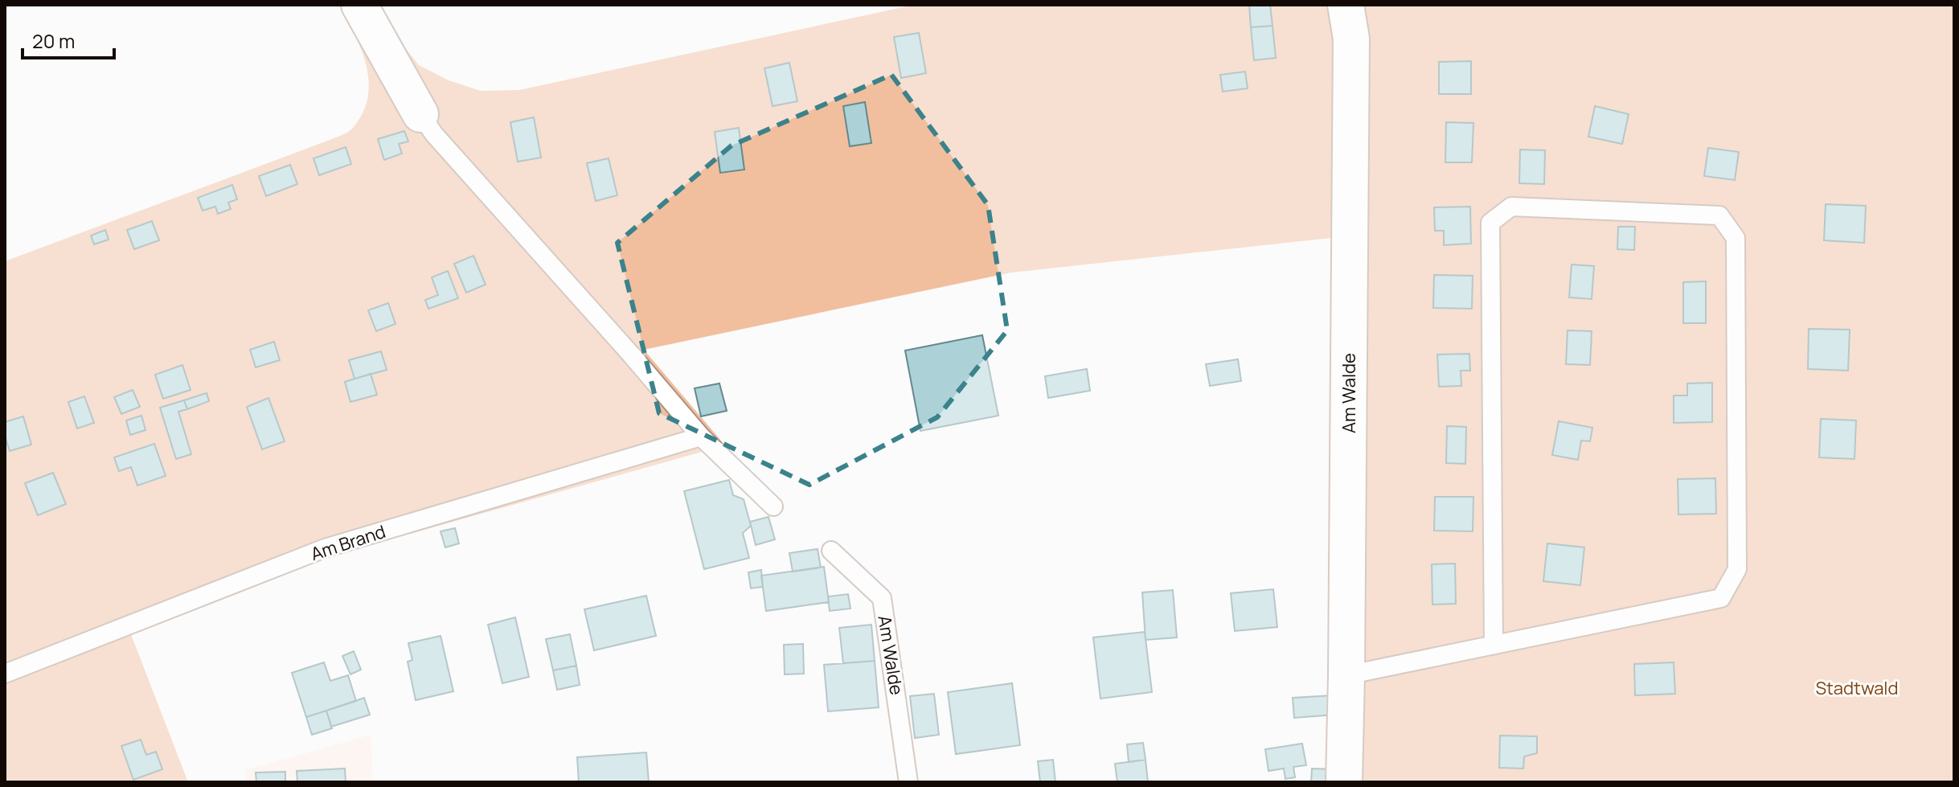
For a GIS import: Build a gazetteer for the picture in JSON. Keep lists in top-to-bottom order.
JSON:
{
  "streets": {
    "street": ["Am Walde"],
    "lane": ["Am Brand"]
  },
  "parks": ["Stadtwald"],
  "scale_bar": "20 m"
}
